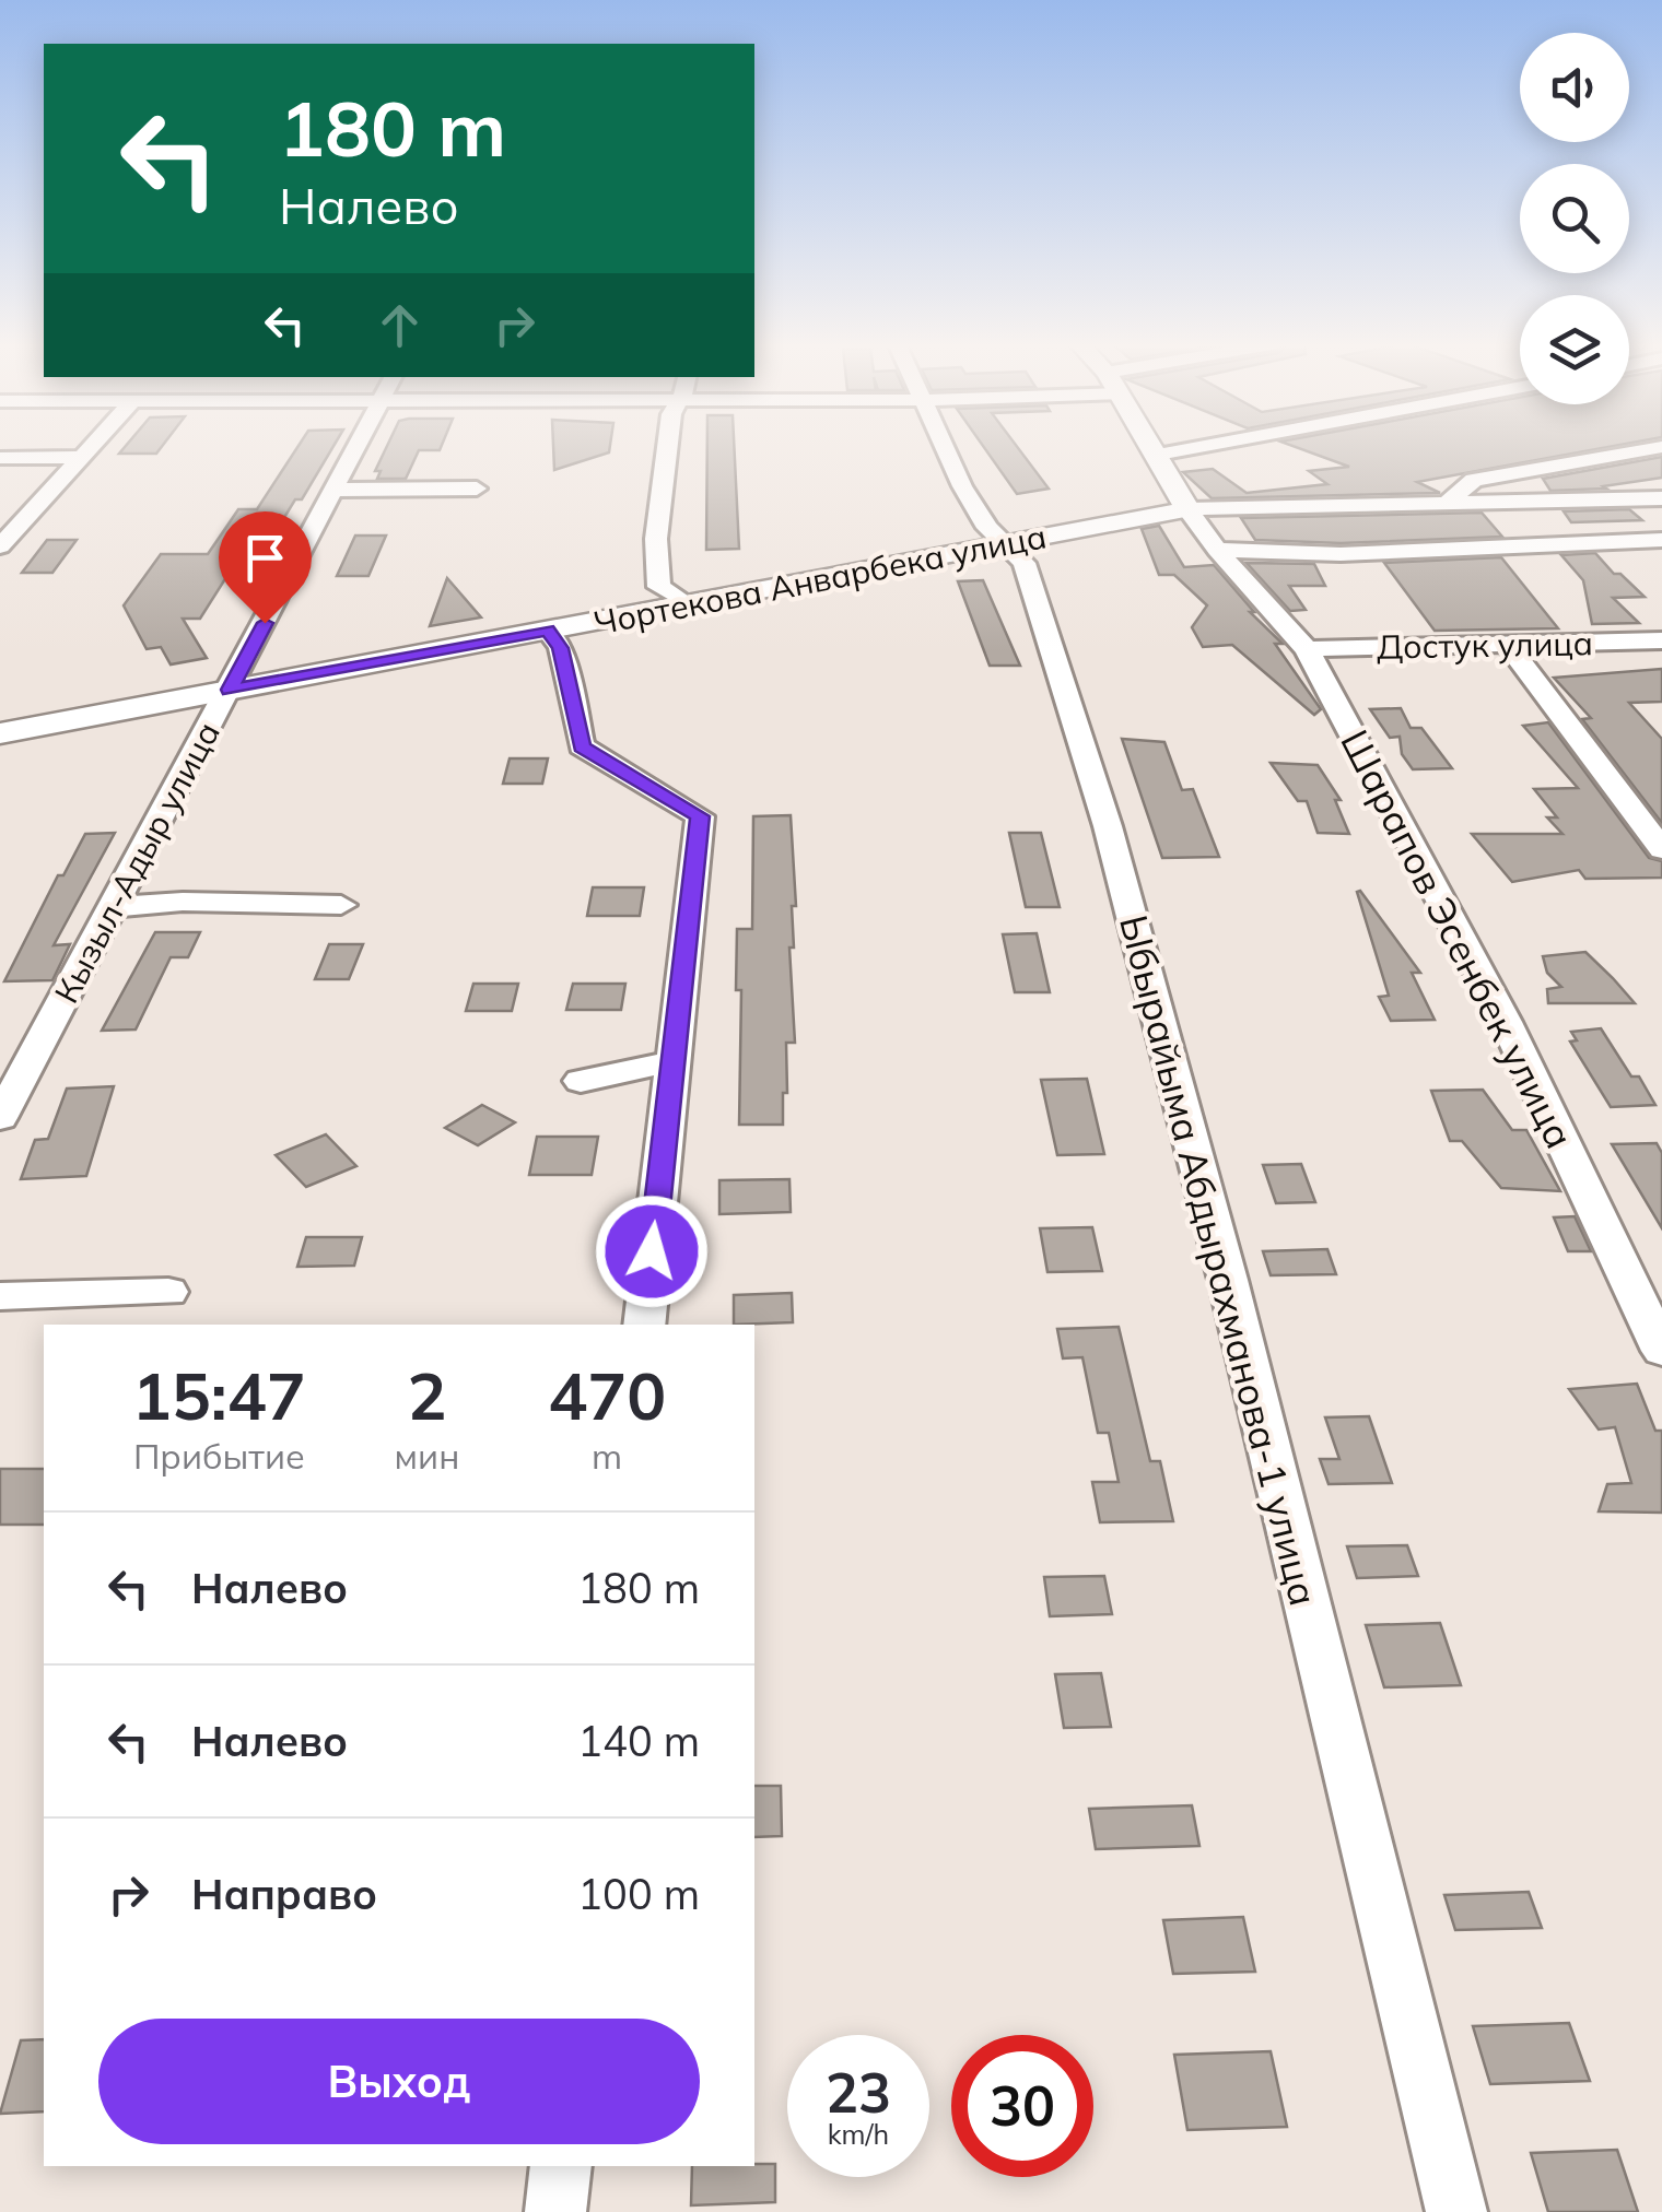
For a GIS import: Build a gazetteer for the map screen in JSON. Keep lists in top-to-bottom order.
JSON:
{
  "streets": {
    "street": [
      "Чортекова Анварбека улица",
      "Достук улица",
      "Кызыл-Адыр улица",
      "Шарапов Эсенбек улица",
      "Ыбырайыма Абдырахманова-1 улица"
    ]
  },
  "crossings": [
    ["Чортекова Анварбека улица", "Кызыл-Адыр улица"],
    ["Чортекова Анварбека улица", "Шарапов Эсенбек улица"],
    ["Чортекова Анварбека улица", "Ыбырайыма Абдырахманова-1 улица"],
    ["Достук улица", "Шарапов Эсенбек улица"]
  ],
  "page": {
    "turn": ["180 m", "Налево"],
    "eta": [
      "15:47",
      "Прибытие",
      "2",
      "мин",
      "470",
      "m"
    ],
    "list": [
      {
        "name": "Налево",
        "value": "180 m"
      },
      {
        "name": "Налево",
        "value": "140 m"
      },
      {
        "name": "Направо",
        "value": "100 m"
      }
    ],
    "buttons": "Выход",
    "speed": "23 km/h",
    "limit": "30"
  }
}
